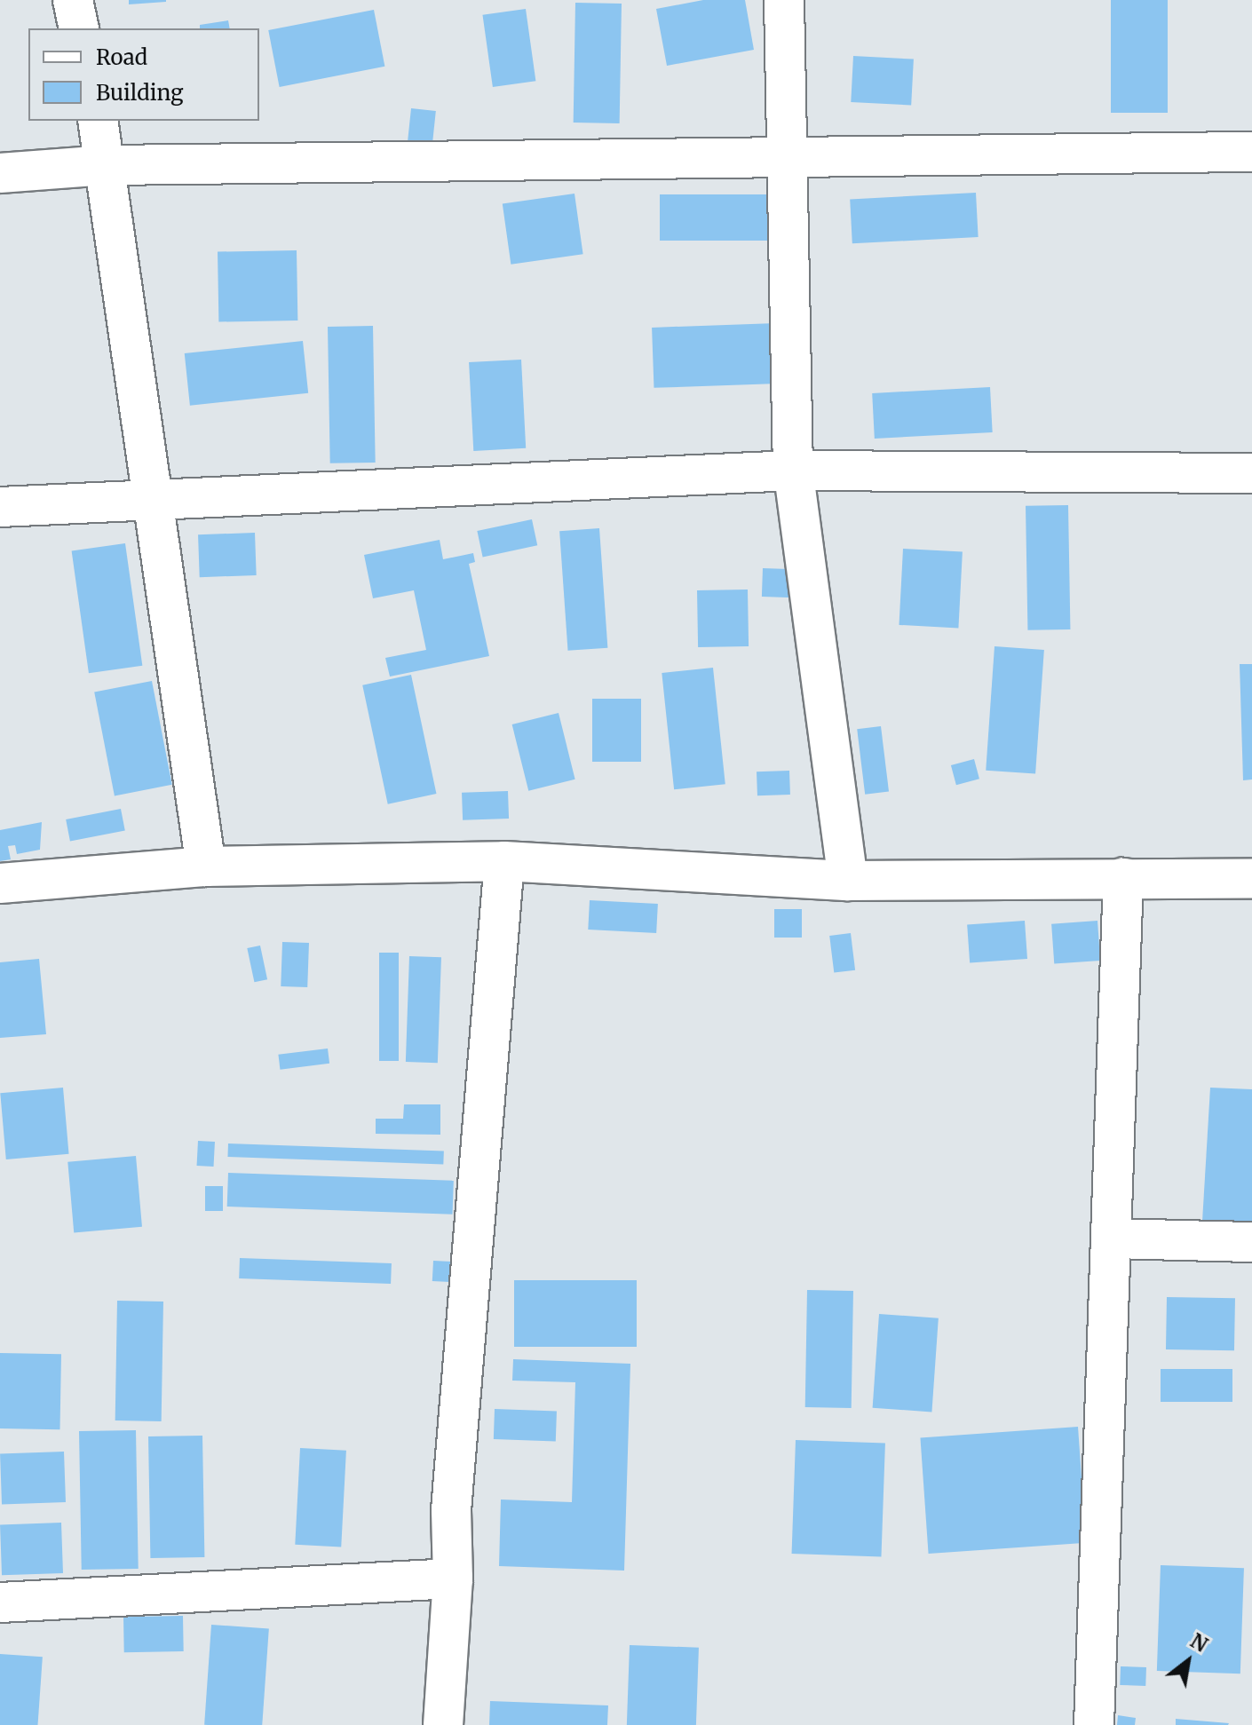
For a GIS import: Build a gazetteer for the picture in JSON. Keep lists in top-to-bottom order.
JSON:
{
  "legend": ["Road", "Building"],
  "north": "top right"
}
